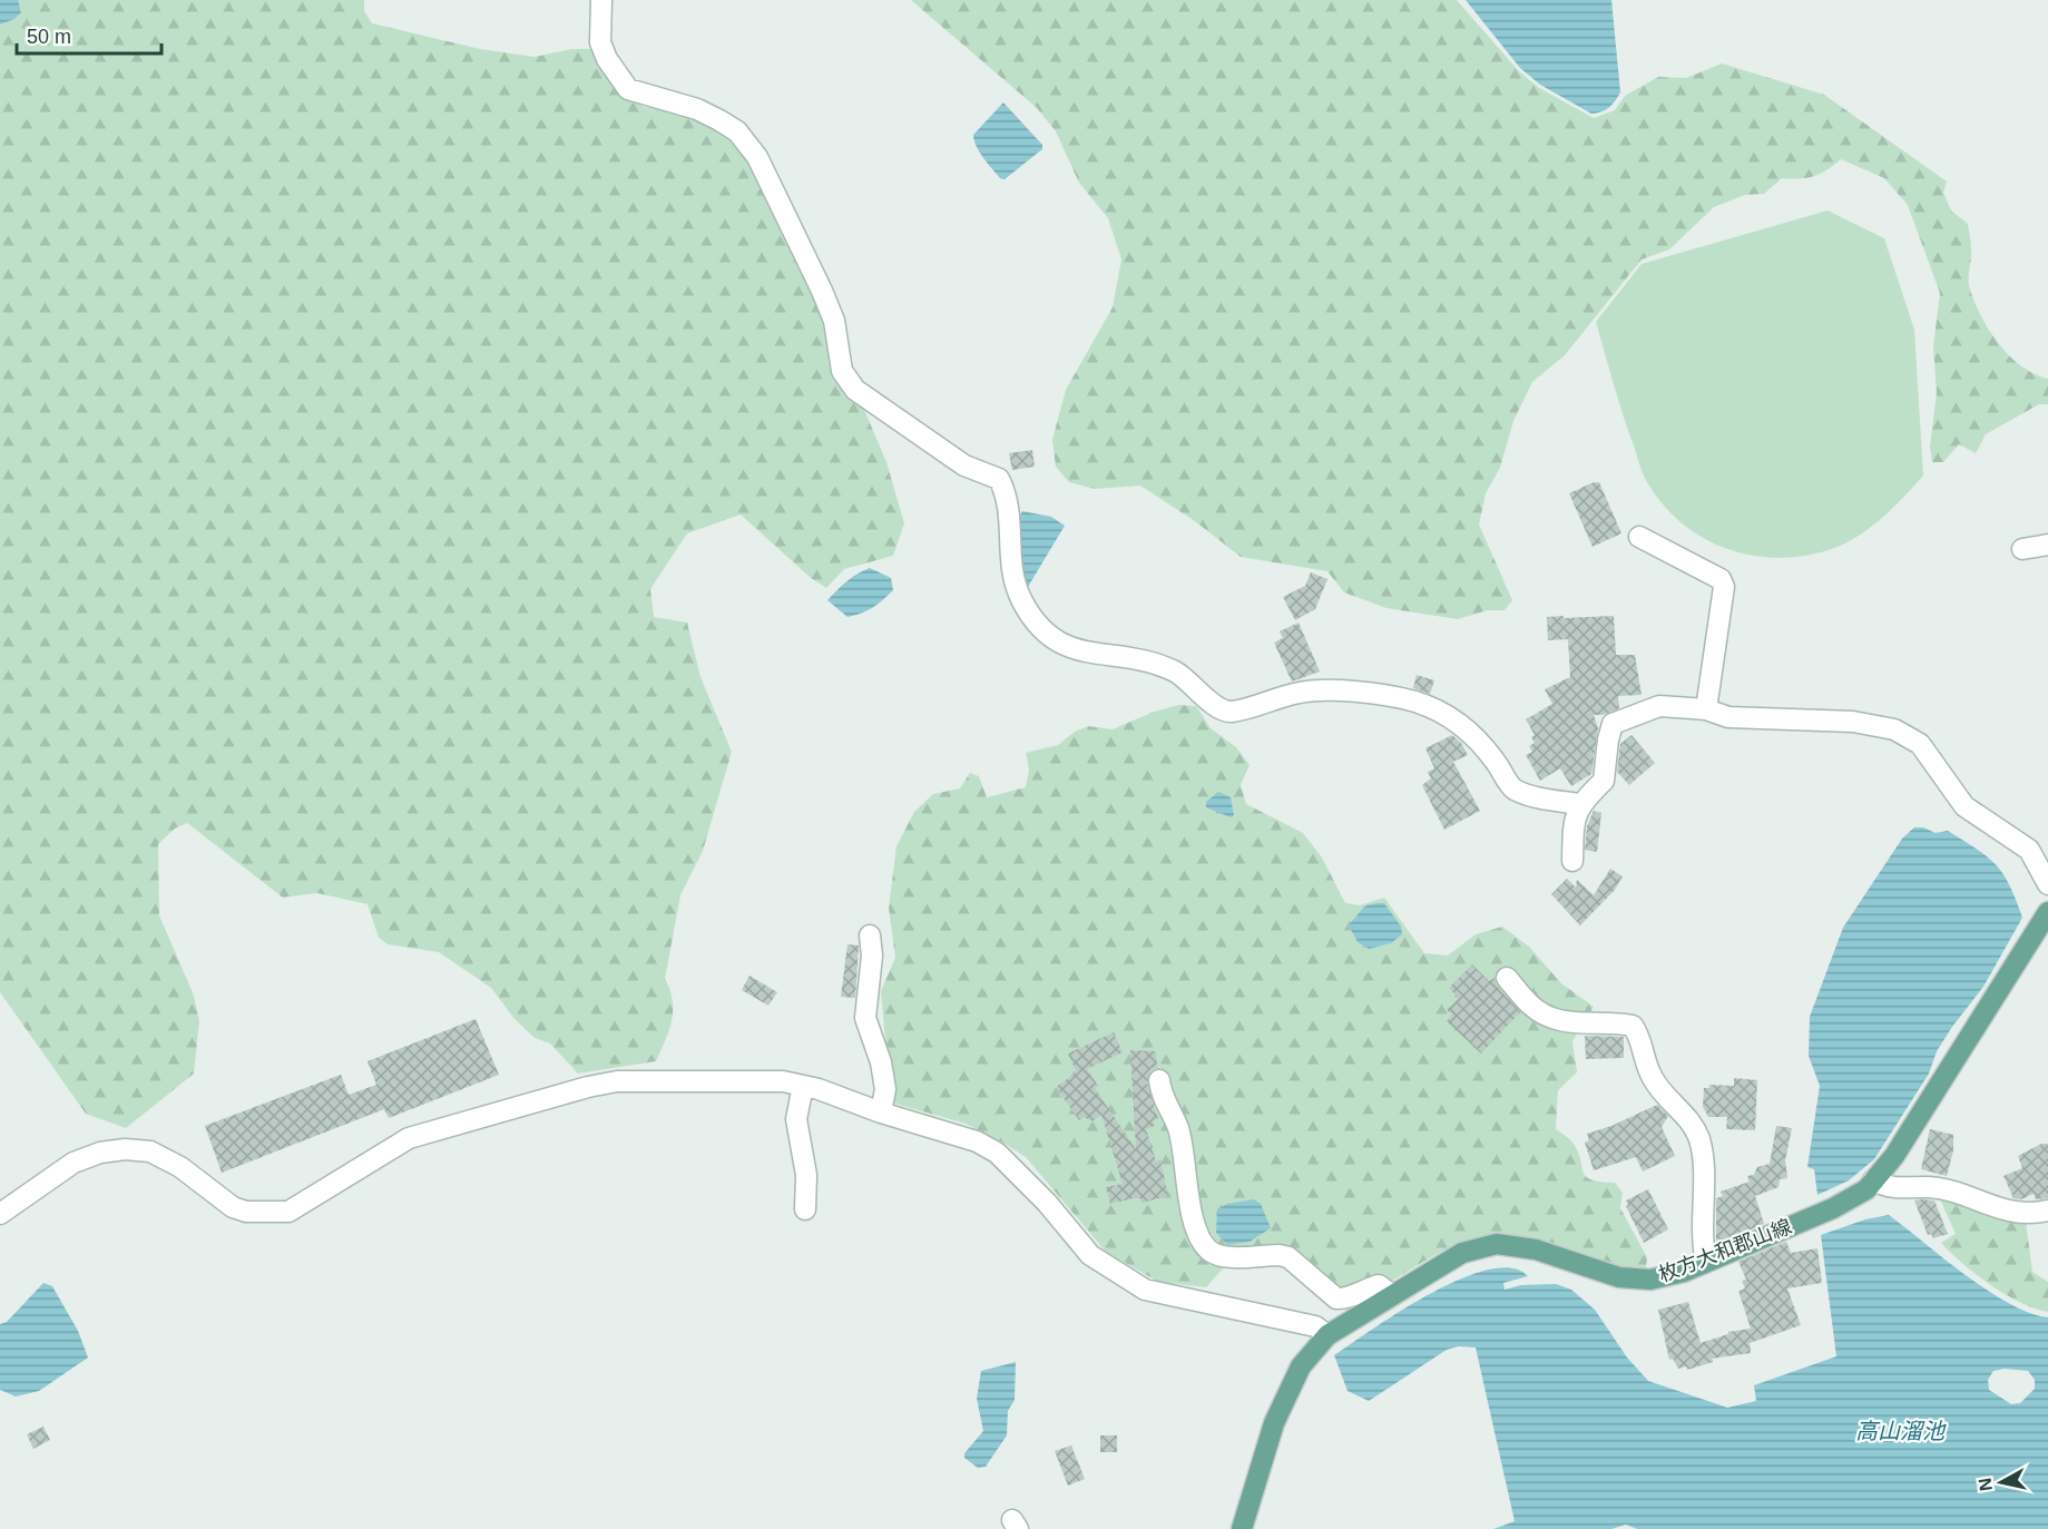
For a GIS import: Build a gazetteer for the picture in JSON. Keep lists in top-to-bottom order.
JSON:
{
  "streets": {
    "main road": ["枚方大和郡山線"]
  },
  "water": ["高山溜池"],
  "scale_bar": "50 m",
  "north": "left"
}
